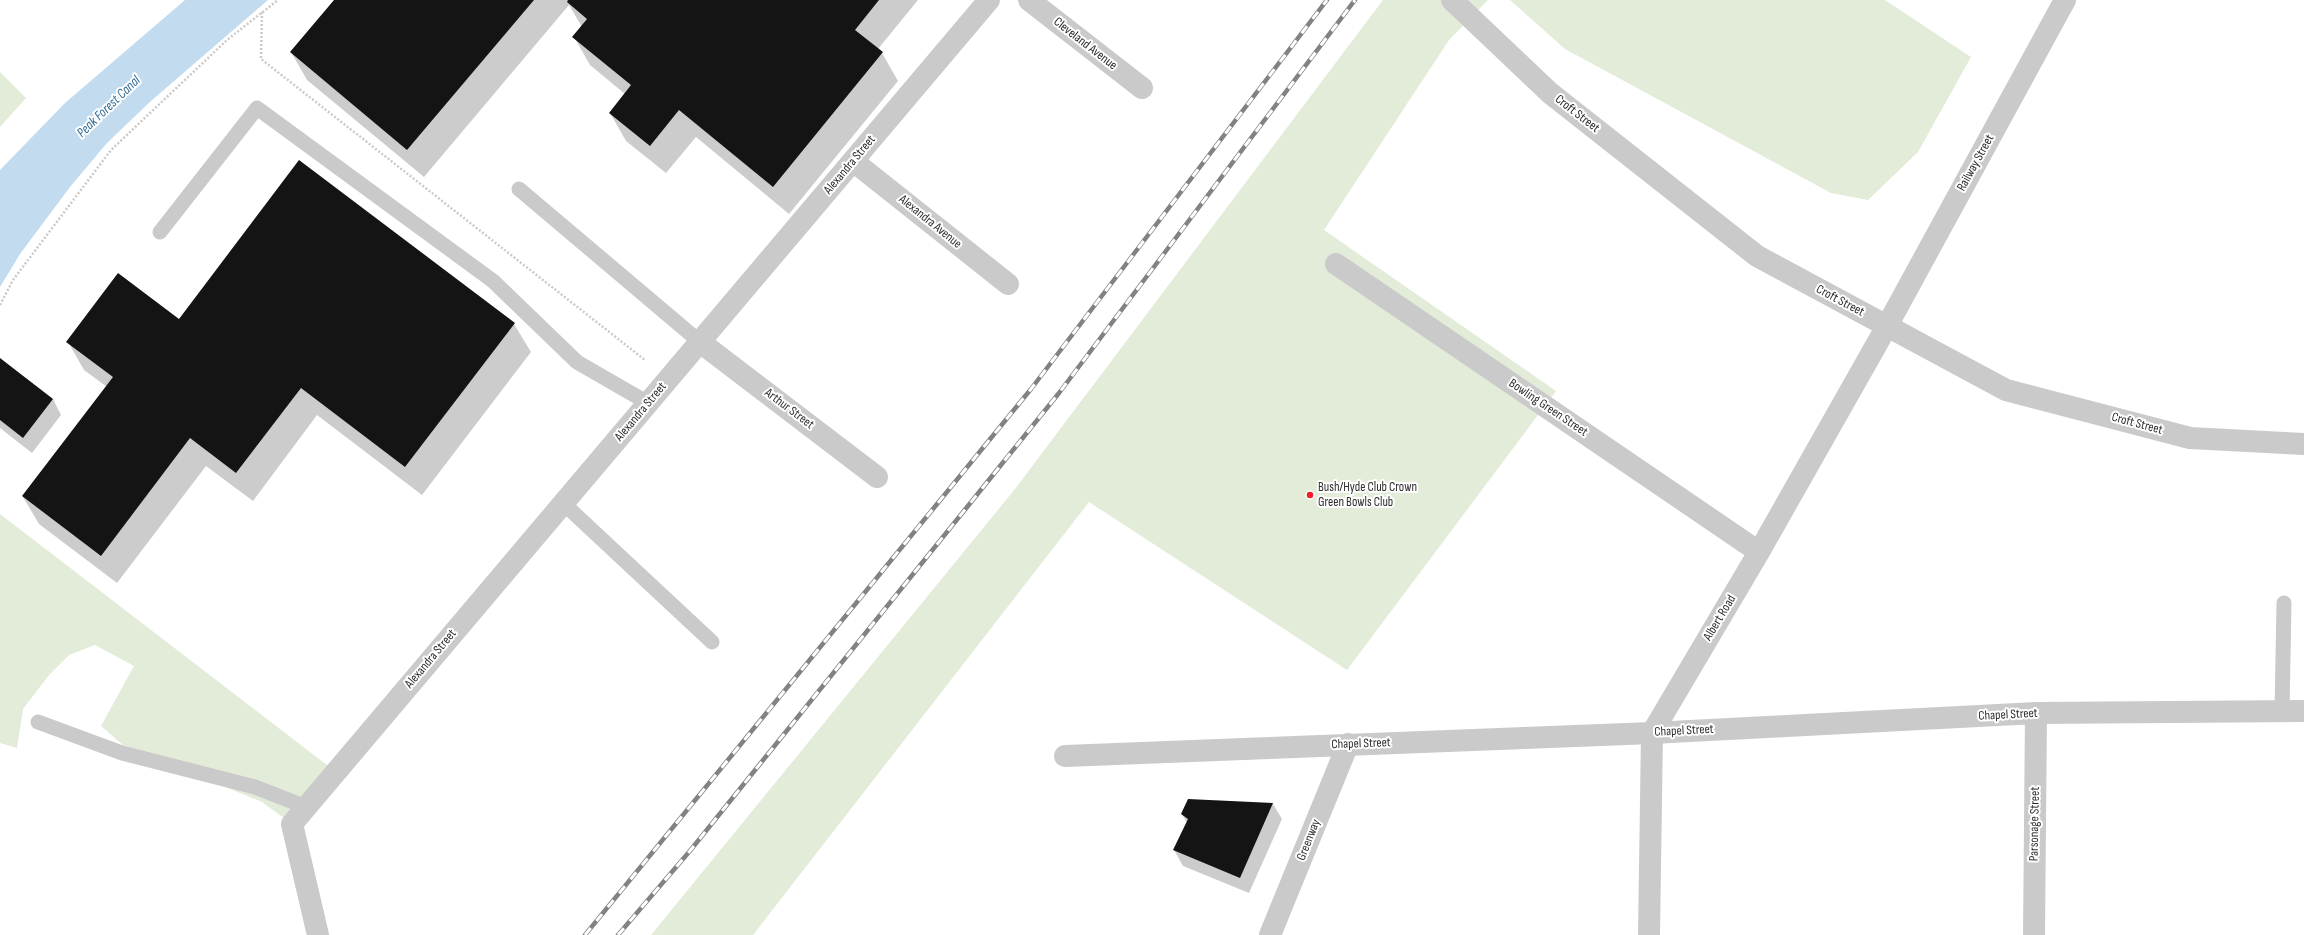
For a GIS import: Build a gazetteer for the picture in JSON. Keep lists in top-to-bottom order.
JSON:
{
  "streets": {
    "street": [
      "Cleveland Avenue",
      "Croft Street",
      "Railway Street",
      "Alexandra Street",
      "Alexandra Avenue",
      "Bowling Green Street",
      "Arthur Street",
      "Albert Road",
      "Chapel Street",
      "Parsonage Street",
      "Greenway"
    ]
  },
  "crossings": [
    ["Croft Street", "Railway Street"],
    ["Croft Street", "Albert Road"],
    ["Railway Street", "Albert Road"],
    ["Alexandra Street", "Alexandra Avenue"],
    ["Alexandra Street", "Arthur Street"],
    ["Bowling Green Street", "Albert Road"],
    ["Albert Road", "Chapel Street"],
    ["Chapel Street", "Parsonage Street"],
    ["Chapel Street", "Greenway"]
  ],
  "water": ["Peak Forest Canal"],
  "places": ["Bush/Hyde Club Crown Green Bowls Club"]
}
